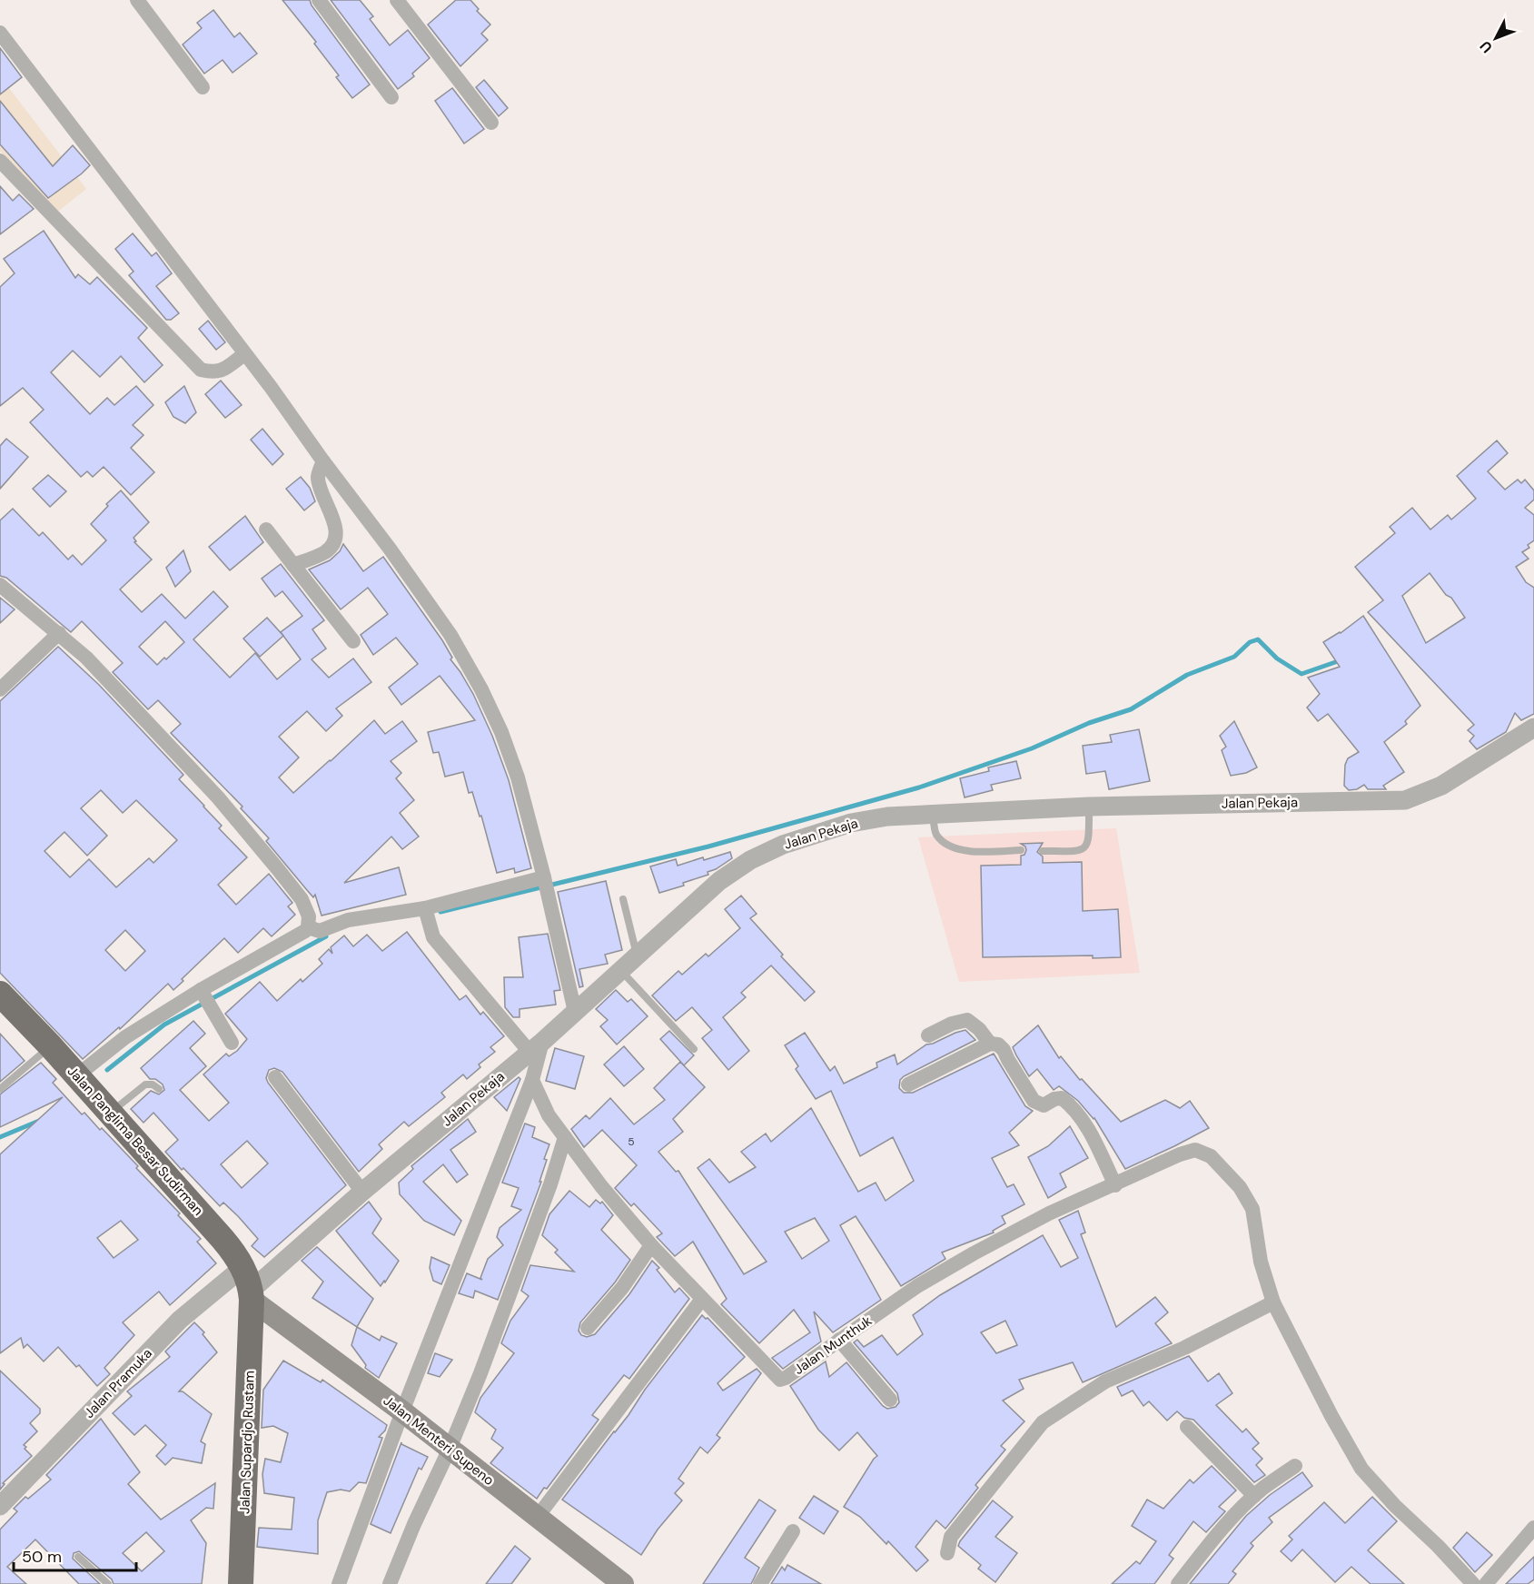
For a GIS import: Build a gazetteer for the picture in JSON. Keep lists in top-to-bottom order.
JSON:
{
  "streets": {
    "highway": ["Jalan Panglima Besar Sudirman", "Jalan Supardjo Rustam"],
    "main road": ["Jalan Menteri Supeno"],
    "street": ["Jalan Pekaja", "Jalan Munthuk", "Jalan Pramuka"]
  },
  "crossings": [
    ["Jalan Pekaja", "Jalan Panglima Besar Sudirman"],
    ["Jalan Pekaja", "Jalan Pramuka"],
    ["Jalan Pekaja", "Jalan Menteri Supeno"],
    ["Jalan Pekaja", "Jalan Supardjo Rustam"],
    ["Jalan Panglima Besar Sudirman", "Jalan Pramuka"],
    ["Jalan Panglima Besar Sudirman", "Jalan Menteri Supeno"],
    ["Jalan Panglima Besar Sudirman", "Jalan Supardjo Rustam"],
    ["Jalan Pramuka", "Jalan Menteri Supeno"],
    ["Jalan Pramuka", "Jalan Supardjo Rustam"],
    ["Jalan Menteri Supeno", "Jalan Supardjo Rustam"]
  ],
  "house_numbers": ["5"],
  "scale_bar": "50 m",
  "north": "bottom left"
}
